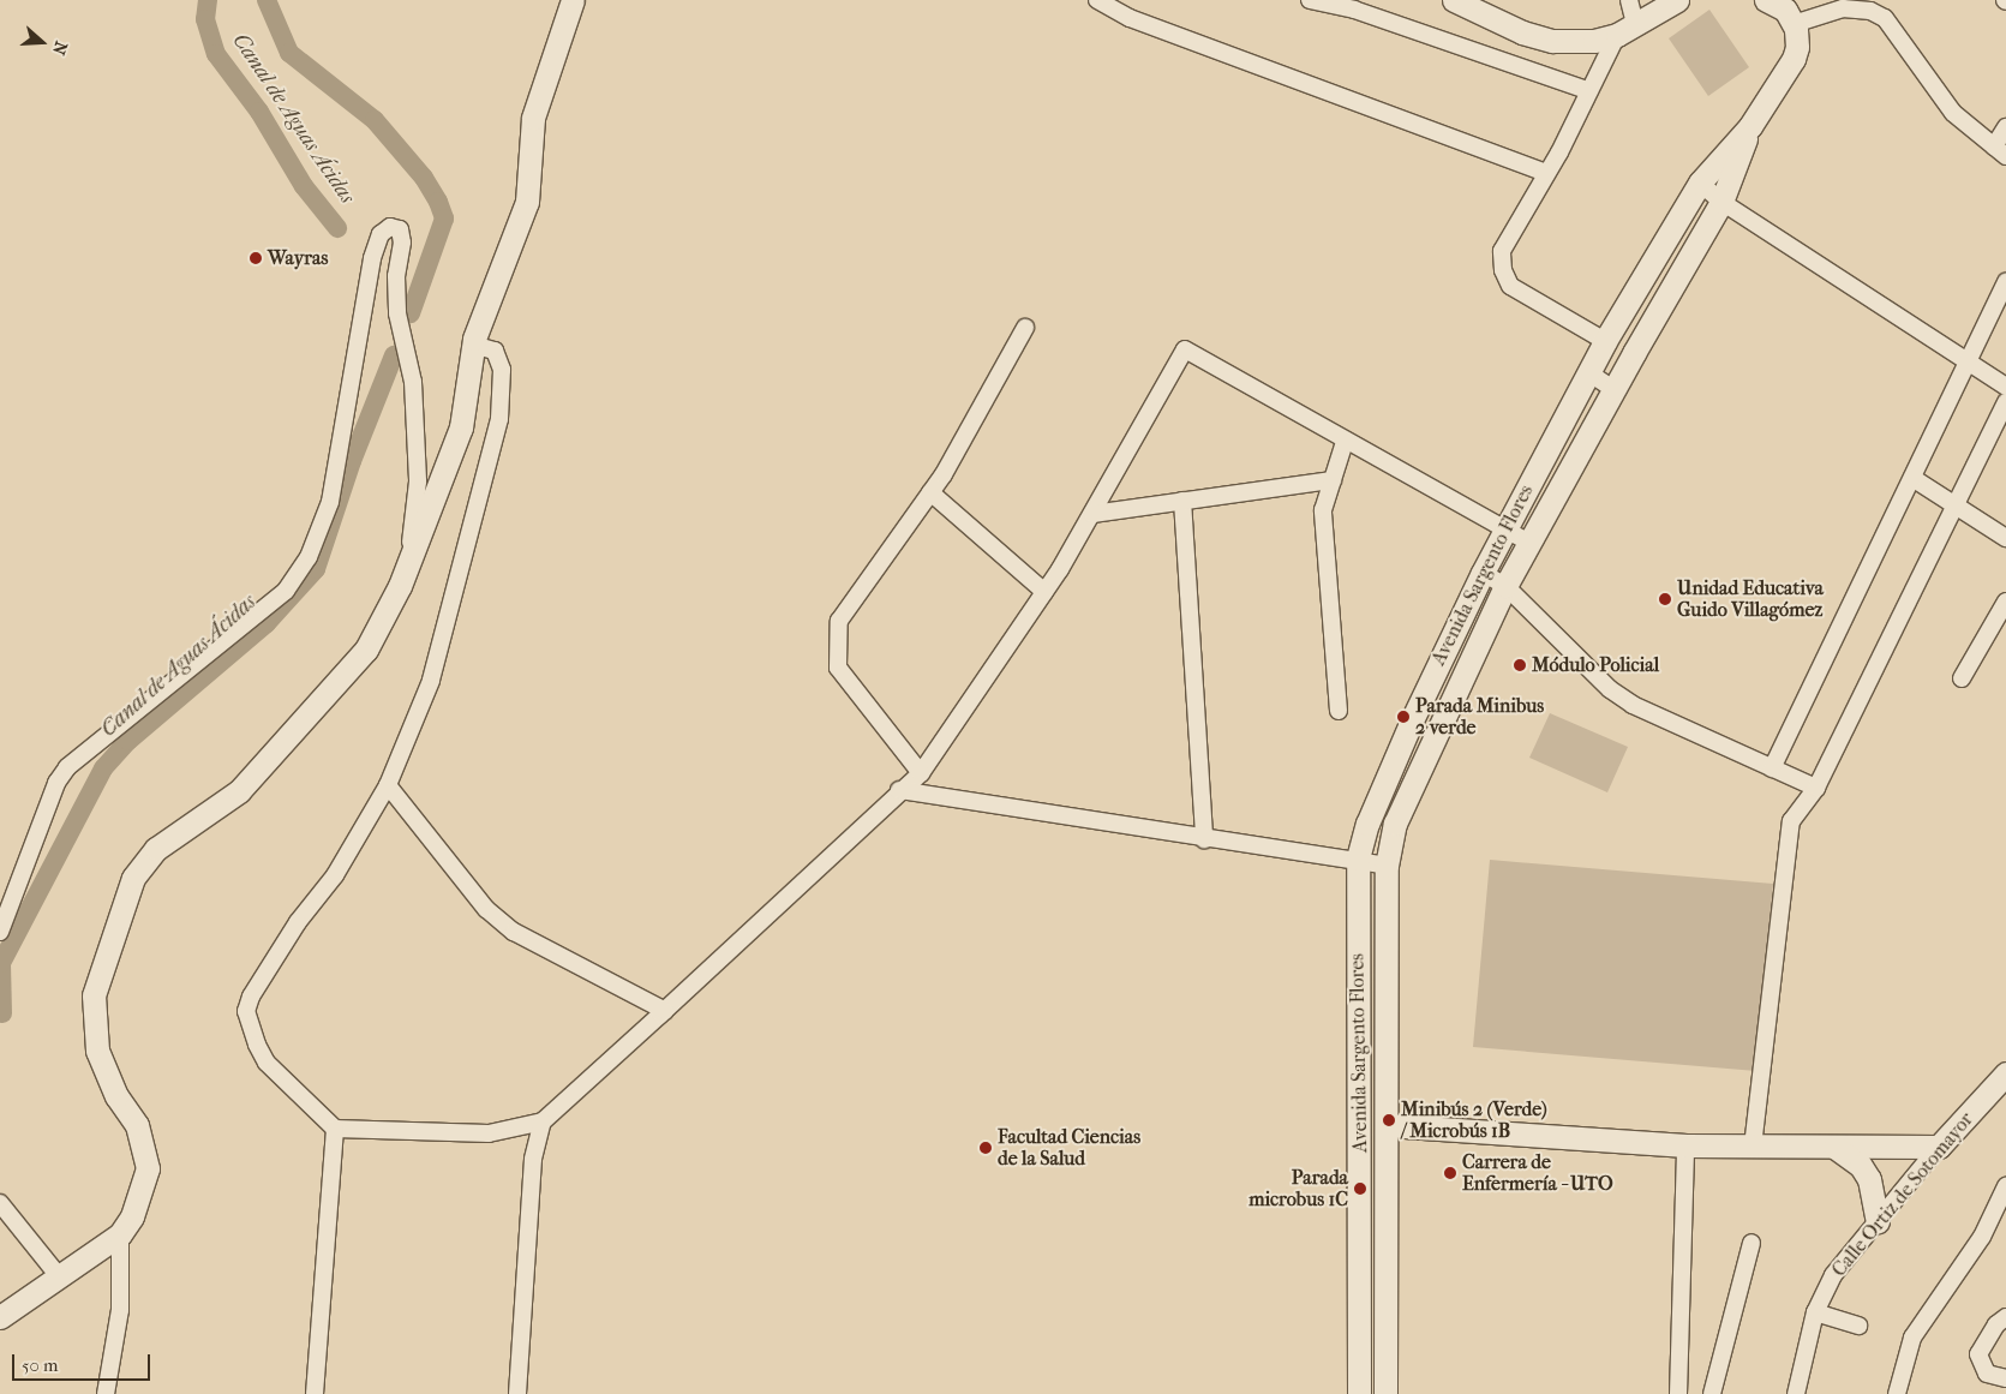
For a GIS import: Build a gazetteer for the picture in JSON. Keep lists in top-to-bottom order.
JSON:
{
  "streets": {
    "street": ["Avenida Sargento Flores", "Calle Ortiz de Sotomayor"]
  },
  "water": ["Canal de Aguas Ácidas"],
  "places": [
    "Wayras",
    "Unidad Educativa Guido Villagómez",
    "Módulo Policial",
    "Parada Minibus 2 verde",
    "Minibús 2 (Verde) / Microbús 1B",
    "Facultad Ciencias de la Salud",
    "Carrera de Enfermería - UTO",
    "Parada microbus 1C"
  ],
  "scale_bar": "50 m",
  "north": "right"
}
